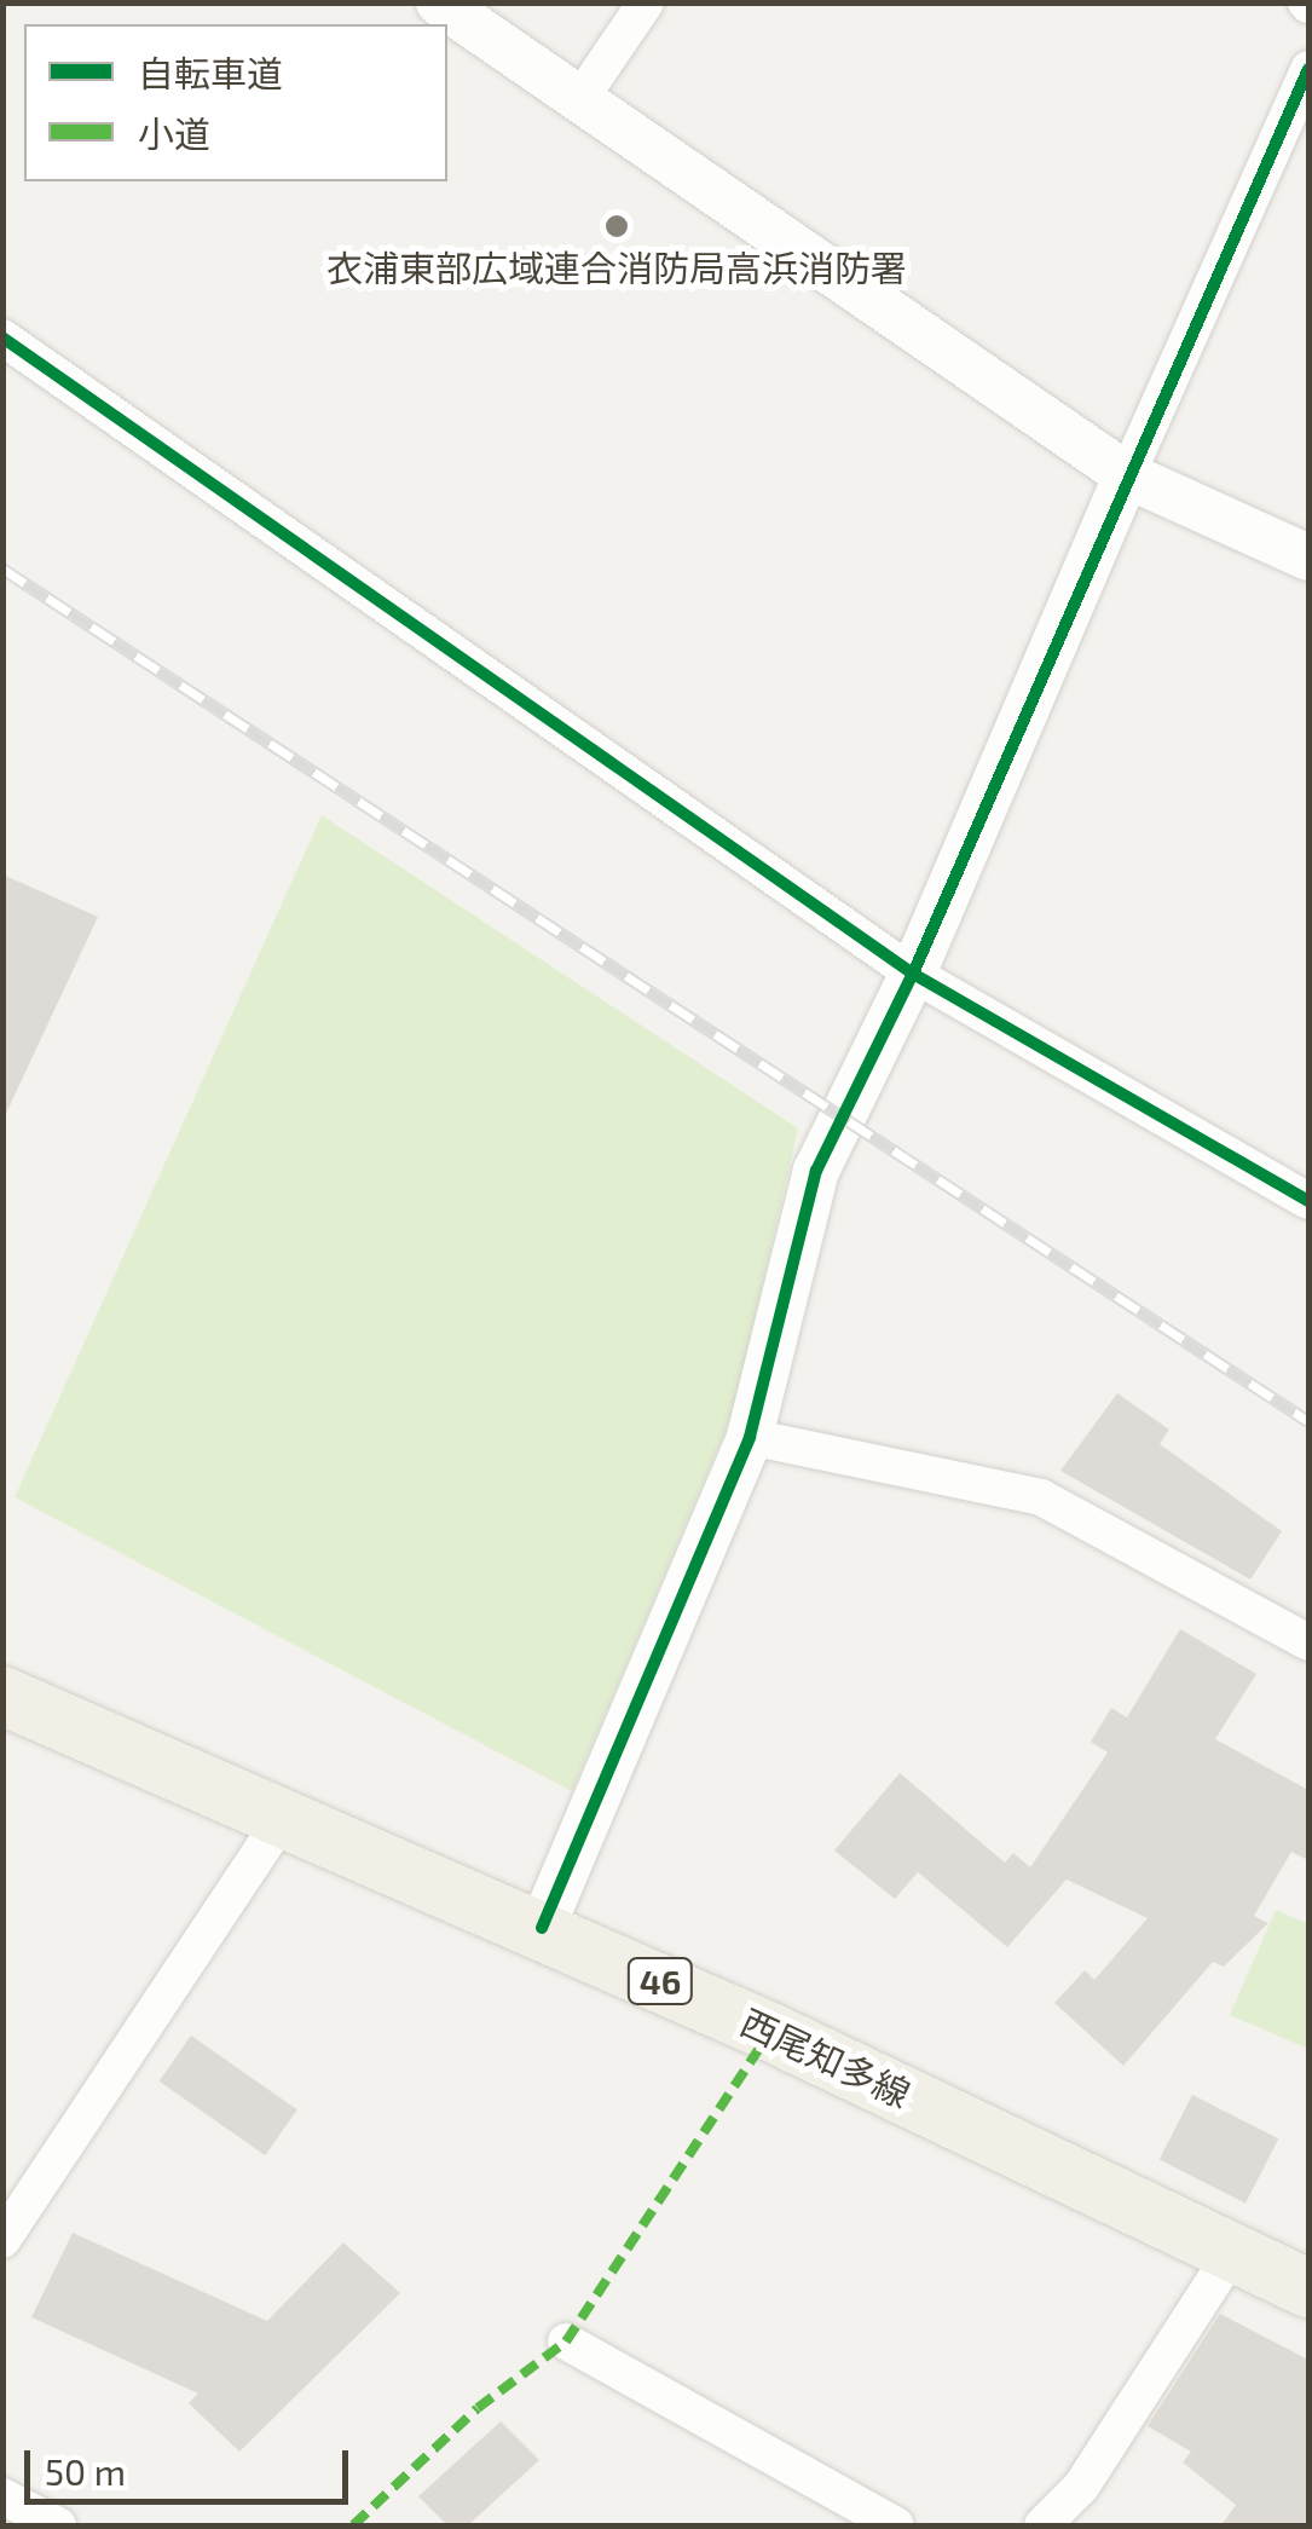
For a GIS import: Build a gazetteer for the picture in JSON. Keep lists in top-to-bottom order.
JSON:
{
  "streets": {
    "main road": ["46", "西尾知多線"]
  },
  "places": ["衣浦東部広域連合消防局高浜消防署"],
  "legend": ["自転車道", "小道"],
  "scale_bar": "50 m"
}
